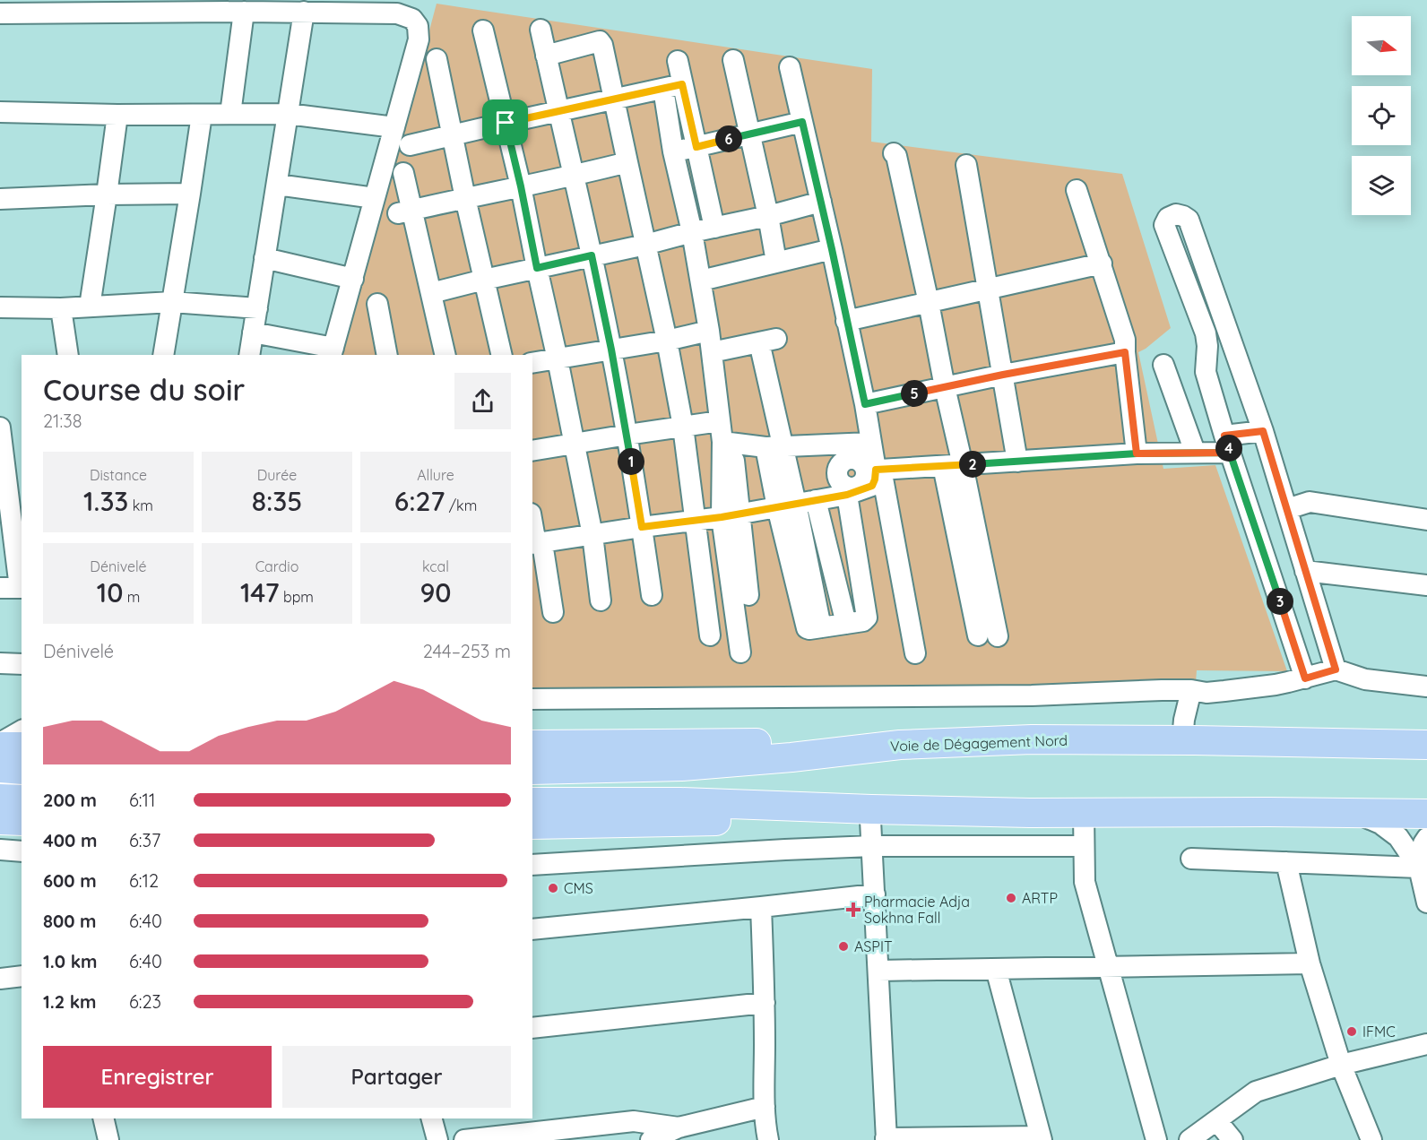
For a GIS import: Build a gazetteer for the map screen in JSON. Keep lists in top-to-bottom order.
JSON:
{
  "streets": {
    "highway": ["Voie de Dégagement Nord"]
  },
  "places": {
    "other": [
      "CMS",
      "ARTP",
      "ASPIT",
      "IFMC"
    ],
    "health": ["Pharmacie Adja Sokhna Fall"]
  },
  "north": "right",
  "page": {
    "pins": [
      "6",
      "5",
      "4",
      "1",
      "2",
      "3"
    ],
    "heading": ["Course du soir", "21:38"],
    "stats": [
      ["Distance", "1.33 km"],
      ["Durée", "8:35"],
      ["Allure", "6:27 /km"],
      ["Dénivelé", "10 m"],
      ["Cardio", "147 bpm"],
      ["kcal", "90"]
    ],
    "chart": ["Dénivelé", "244–253 m"],
    "list": [
      {
        "name": "200 m",
        "note": "6:11"
      },
      {
        "name": "400 m",
        "note": "6:37"
      },
      {
        "name": "600 m",
        "note": "6:12"
      },
      {
        "name": "800 m",
        "note": "6:40"
      },
      {
        "name": "1.0 km",
        "note": "6:40"
      },
      {
        "name": "1.2 km",
        "note": "6:23"
      }
    ],
    "buttons": ["Enregistrer", "Partager"]
  }
}
